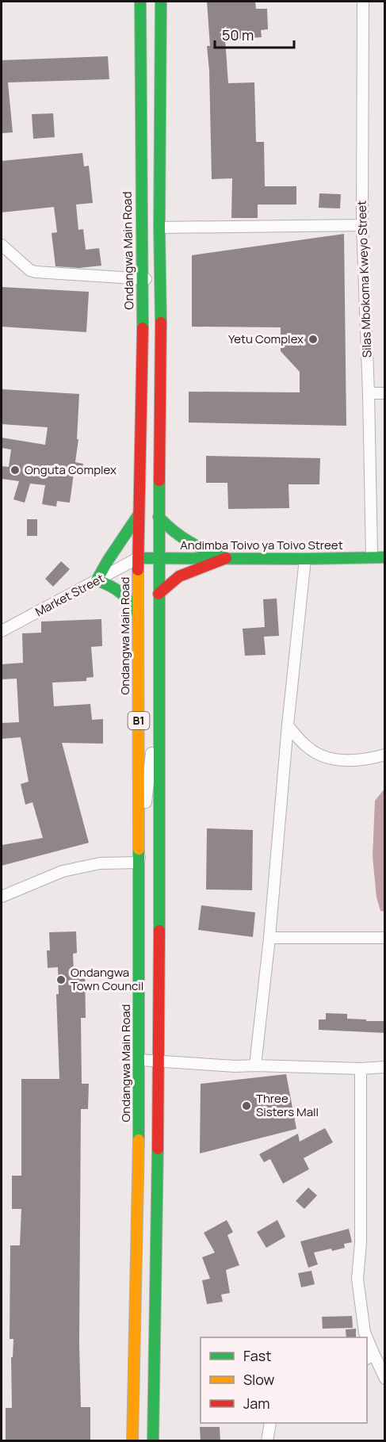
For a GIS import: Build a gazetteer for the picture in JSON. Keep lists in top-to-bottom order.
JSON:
{
  "streets": {
    "main road": ["Ondangwa Main Road", "Andimba Toivo ya Toivo Street", "B1"],
    "street": ["Silas Mbokoma Kweyo Street", "Market Street"]
  },
  "crossings": [
    ["Ondangwa Main Road", "Andimba Toivo ya Toivo Street"],
    ["Ondangwa Main Road", "Market Street"],
    ["Silas Mbokoma Kweyo Street", "Andimba Toivo ya Toivo Street"],
    ["Andimba Toivo ya Toivo Street", "Market Street"],
    ["Andimba Toivo ya Toivo Street", "B1"]
  ],
  "places": [
    "Yetu Complex",
    "Onguta Complex",
    "Ondangwa Town Council",
    "Three Sisters Mall"
  ],
  "legend": ["Fast", "Slow", "Jam"],
  "scale_bar": "50 m"
}
